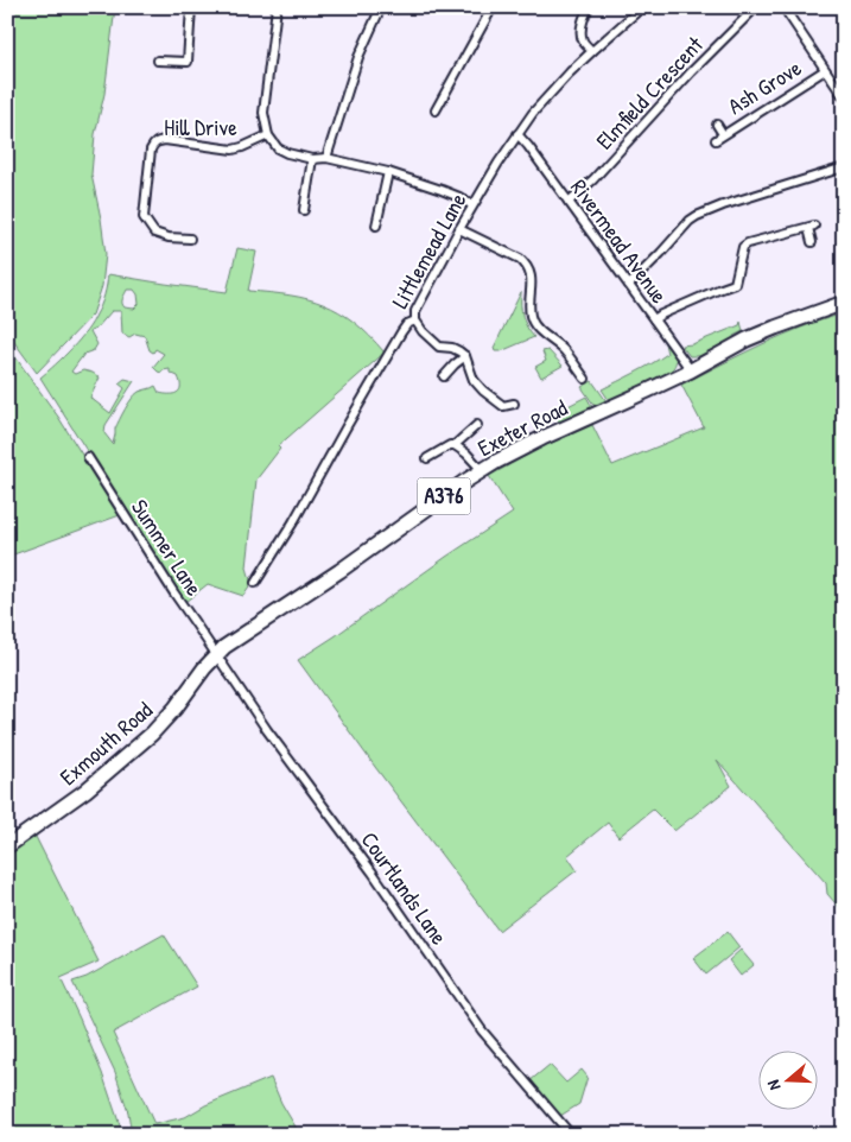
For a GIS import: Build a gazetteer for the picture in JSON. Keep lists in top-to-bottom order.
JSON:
{
  "streets": {
    "highway": ["Exeter Road", "A376", "Exmouth Road"],
    "street": [
      "Ash Grove",
      "Elmfield Crescent",
      "Hill Drive",
      "Rivermead Avenue",
      "Littlemead Lane",
      "Summer Lane",
      "Courtlands Lane"
    ]
  },
  "crossings": [
    ["Elmfield Crescent", "Rivermead Avenue"],
    ["Rivermead Avenue", "Littlemead Lane"],
    ["Rivermead Avenue", "Exeter Road"],
    ["Exeter Road", "Summer Lane"],
    ["Exeter Road", "Exmouth Road"],
    ["Exeter Road", "Courtlands Lane"],
    ["Summer Lane", "Exmouth Road"],
    ["Summer Lane", "Courtlands Lane"],
    ["Exmouth Road", "Courtlands Lane"]
  ],
  "north": "left"
}
